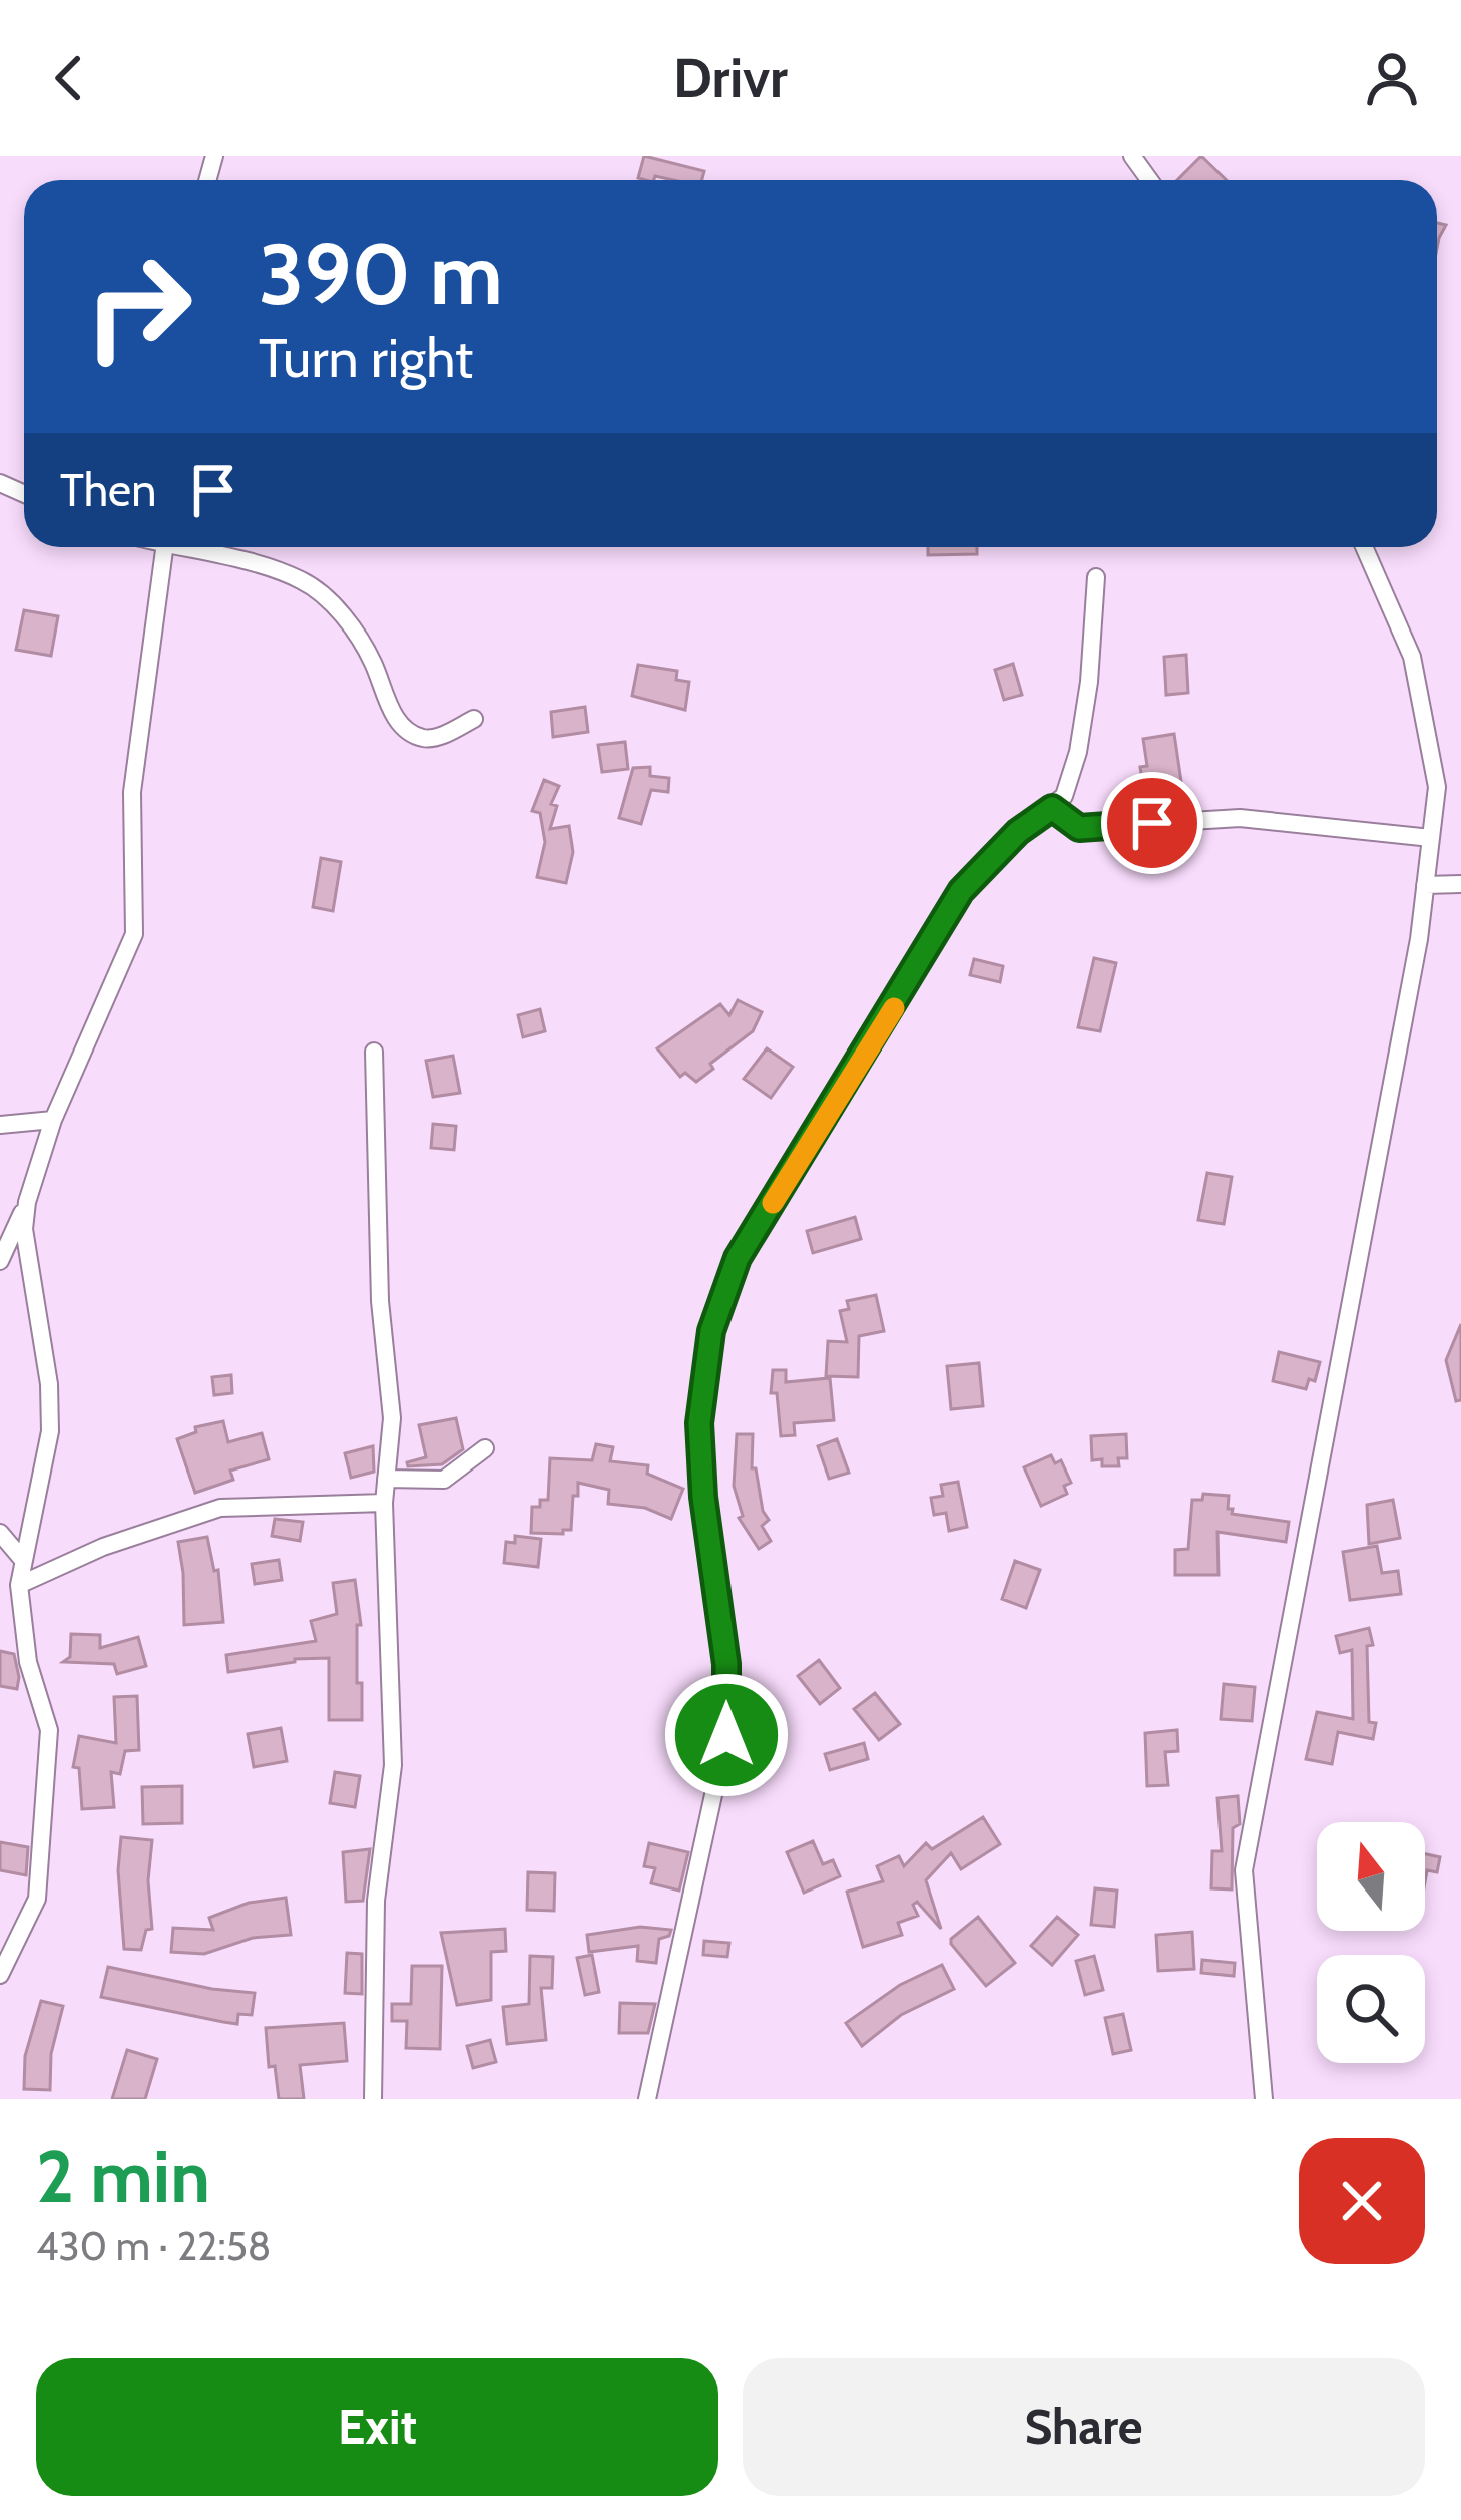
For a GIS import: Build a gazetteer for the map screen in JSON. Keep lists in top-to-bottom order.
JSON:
{
  "north": "top",
  "page": {
    "header": "Drivr",
    "turn": ["390 m", "Turn right"],
    "then": "Then",
    "heading": ["2 min", "430 m · 22:58"],
    "buttons": ["Exit", "Share"]
  }
}
